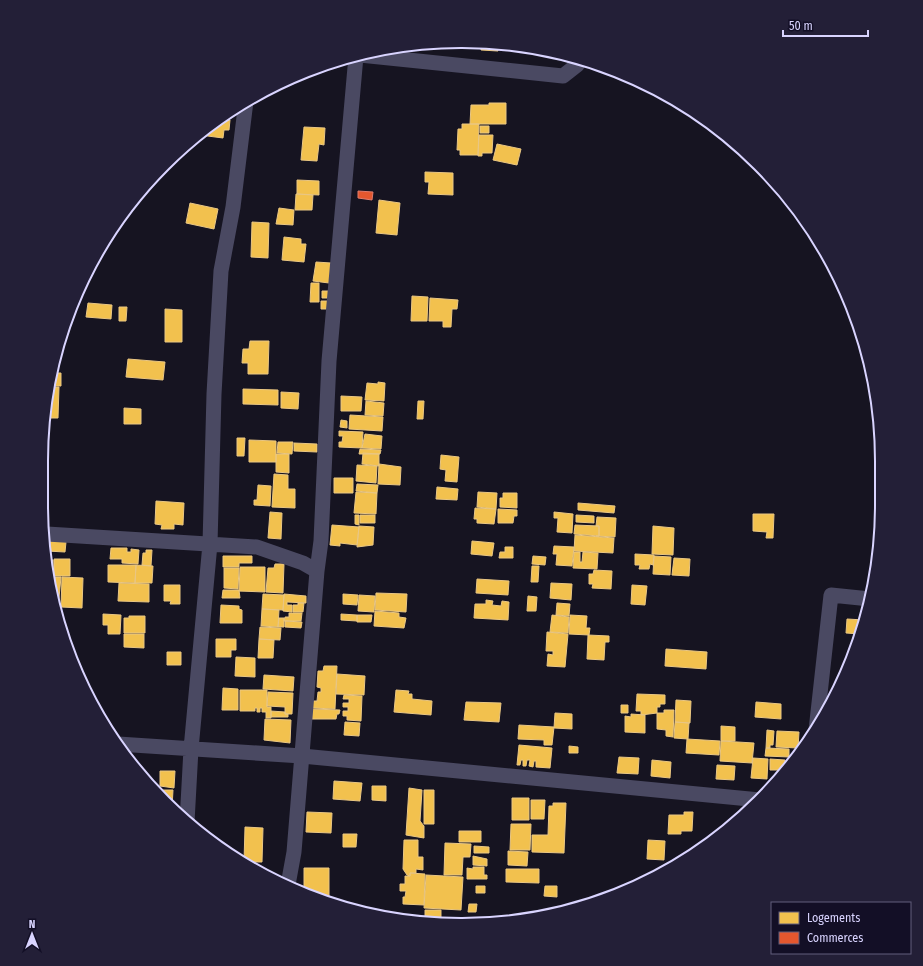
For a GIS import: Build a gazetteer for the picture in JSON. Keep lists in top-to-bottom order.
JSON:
{
  "legend": ["Logements", "Commerces"],
  "scale_bar": "50 m",
  "north": "top"
}
